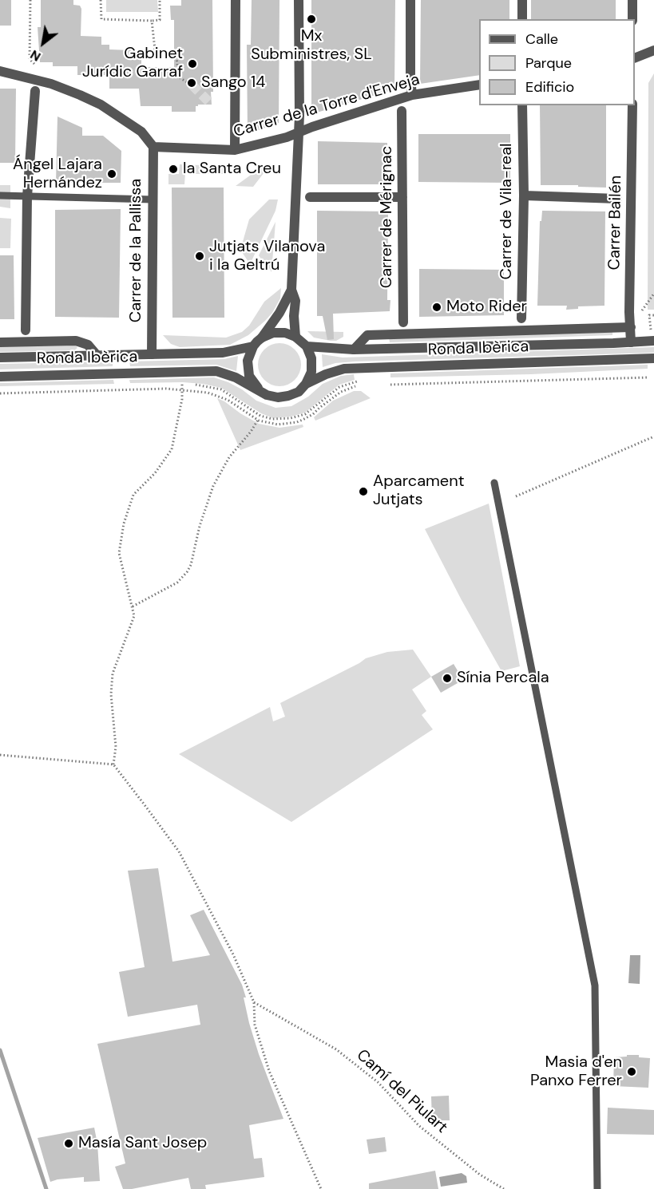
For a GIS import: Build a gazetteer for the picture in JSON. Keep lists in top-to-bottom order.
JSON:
{
  "streets": {
    "street": [
      "Carrer de la Torre d'Enveja",
      "Carrer de Vila-real",
      "Carrer de Mérignac",
      "Carrer Bailén",
      "Carrer de la Pallissa",
      "Ronda Ibèrica"
    ],
    "path": ["Camí del Piulart"]
  },
  "crossings": [
    ["Carrer de la Torre d'Enveja", "Carrer de la Pallissa"],
    ["Carrer Bailén", "Ronda Ibèrica"],
    ["Carrer de la Pallissa", "Ronda Ibèrica"]
  ],
  "places": [
    "Mx Subministres, SL",
    "Gabinet Jurídic Garraf",
    "Sango 14",
    "la Santa Creu",
    "Ángel Lajara Hernández",
    "Jutjats Vilanova i la Geltrú",
    "Moto Rider",
    "Aparcament Jutjats",
    "Sínia Percala",
    "Masia d'en Panxo Ferrer",
    "Masía Sant Josep"
  ],
  "legend": ["Calle", "Parque", "Edificio"],
  "north": "bottom left"
}
